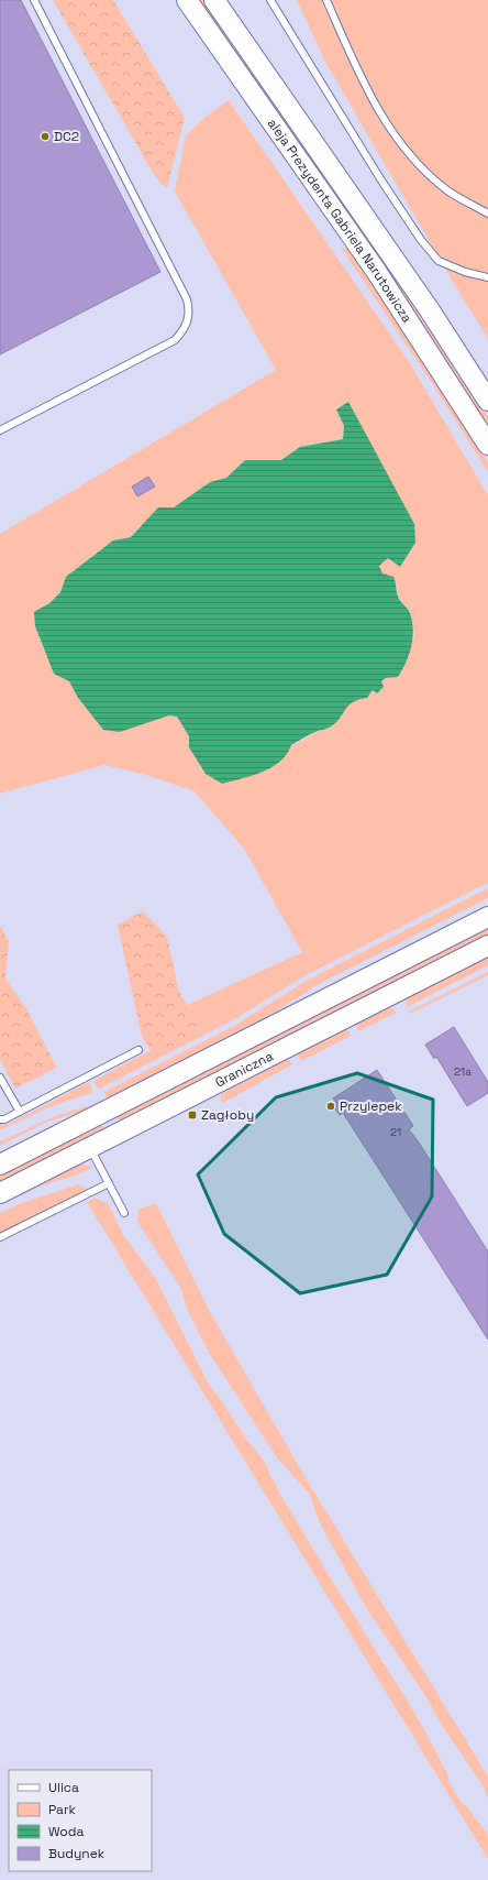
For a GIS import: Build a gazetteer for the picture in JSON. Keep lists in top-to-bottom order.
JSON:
{
  "streets": {
    "main road": ["aleja Prezydenta Gabriela Narutowicza", "Graniczna"]
  },
  "places": {
    "other": ["DC2", "Przylepek"],
    "transit": ["Zagłoby"]
  },
  "house_numbers": ["21a", "21"],
  "legend": [
    "Ulica",
    "Park",
    "Woda",
    "Budynek"
  ]
}
